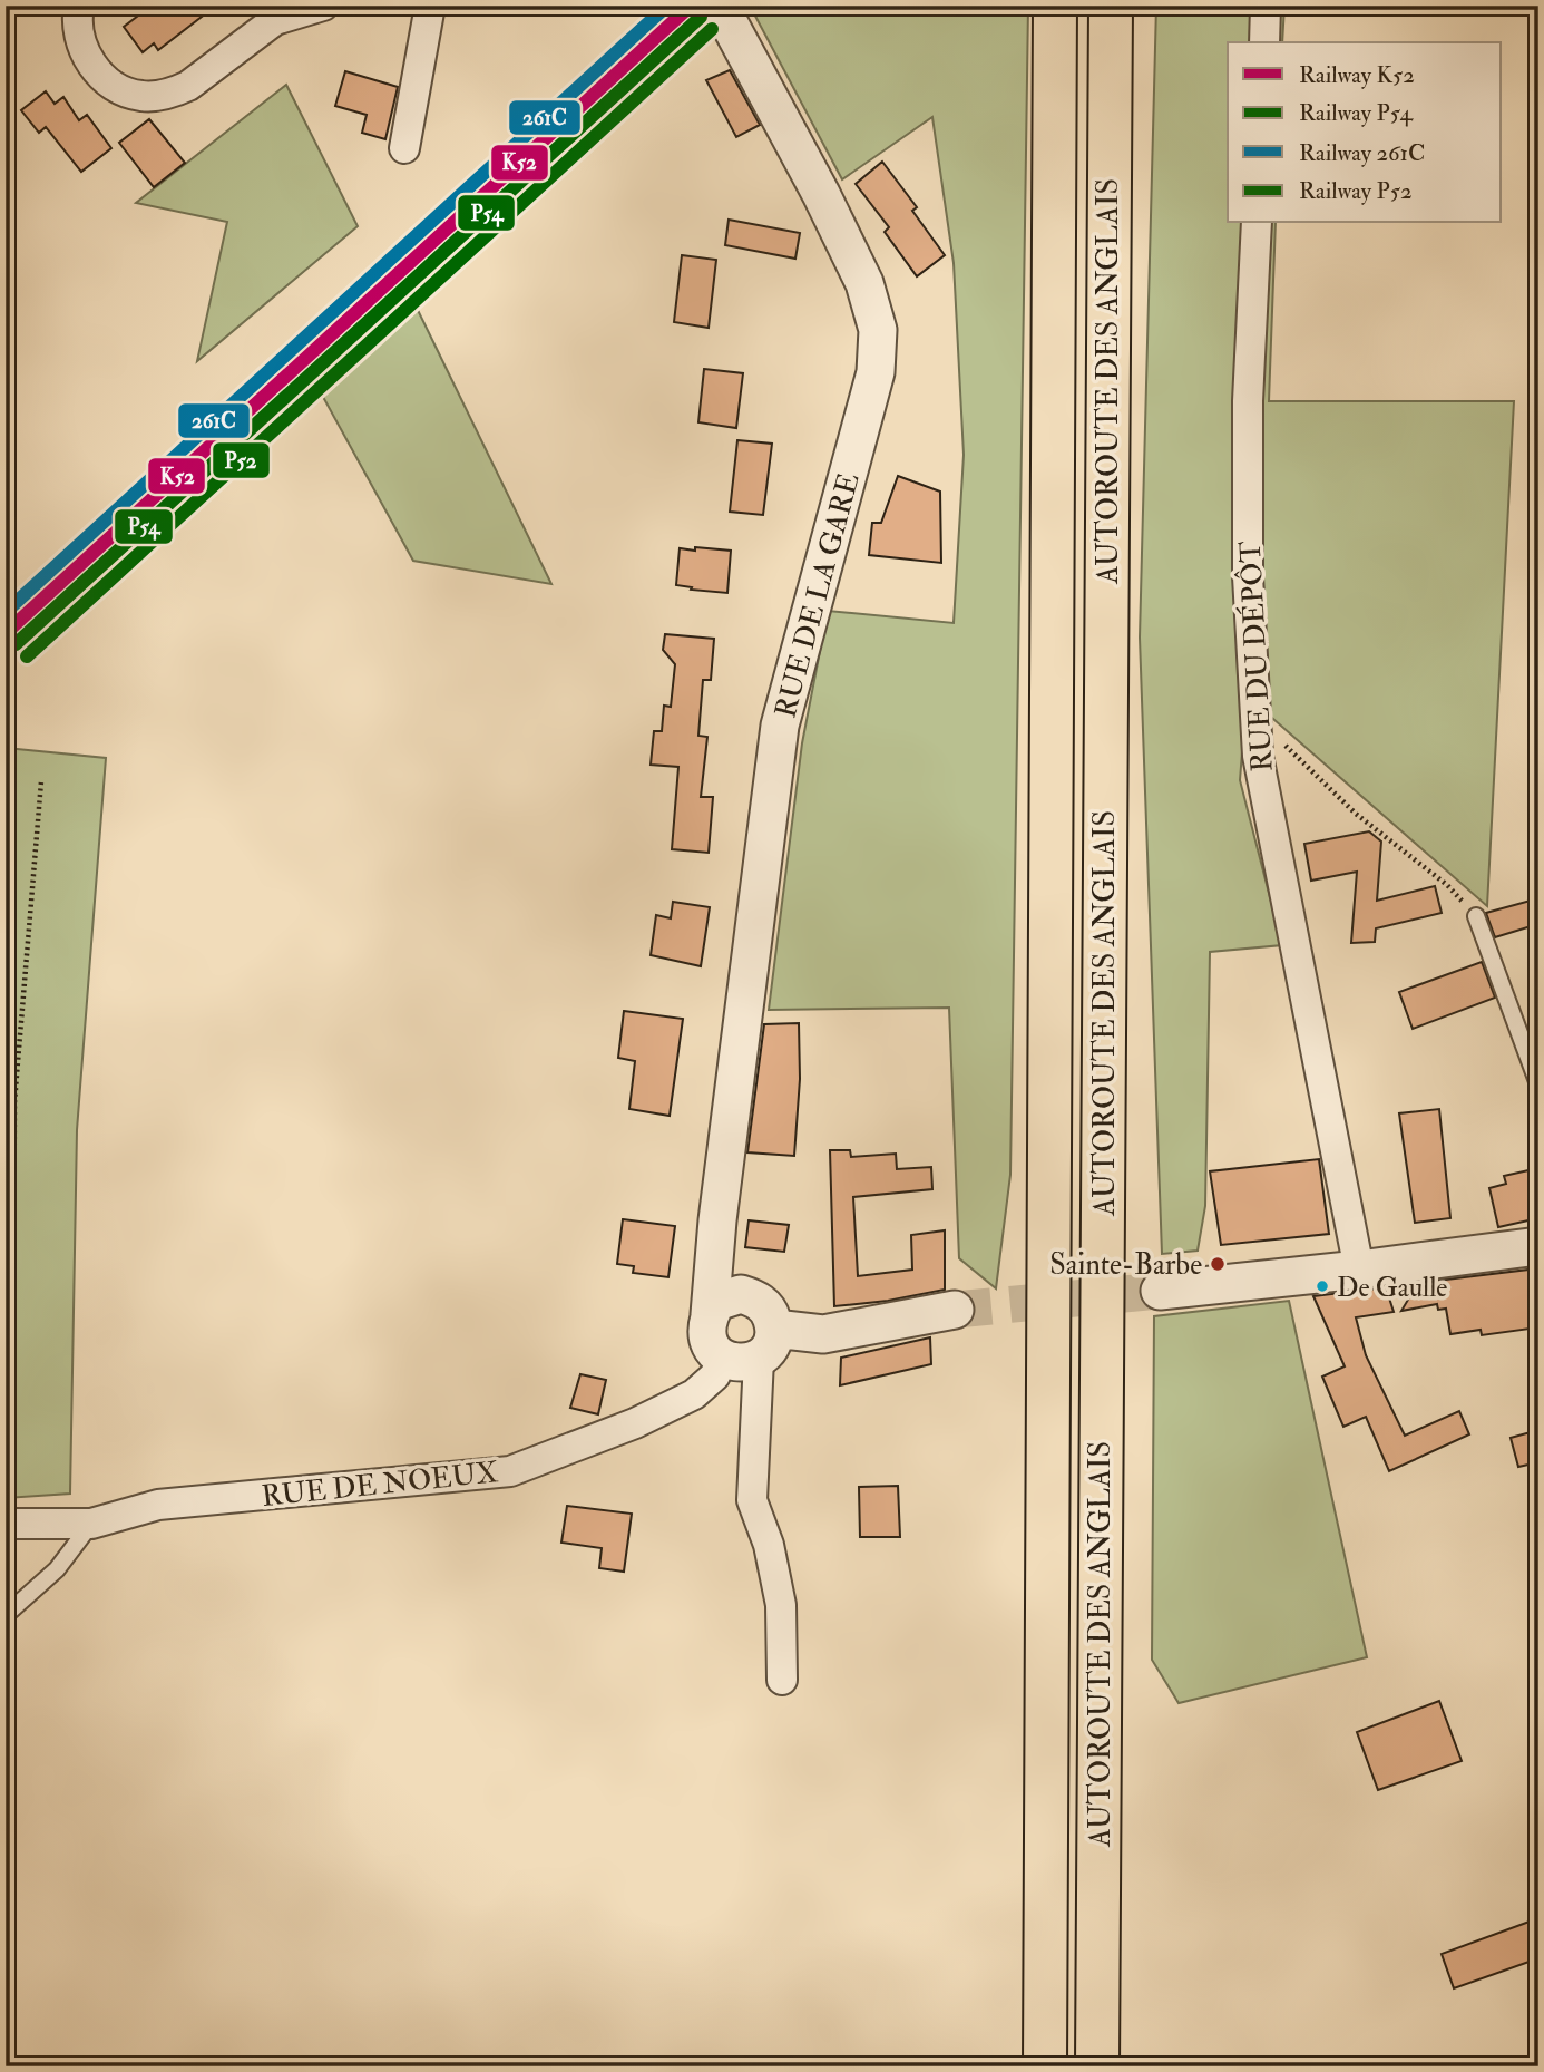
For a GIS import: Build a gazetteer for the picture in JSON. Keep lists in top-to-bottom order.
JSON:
{
  "streets": {
    "highway": ["AUTOROUTE DES ANGLAIS"],
    "street": ["RUE DE LA GARE", "RUE DU DÉPÔT", "RUE DE NOEUX"]
  },
  "crossings": [
    ["RUE DE LA GARE", "RUE DE NOEUX"]
  ],
  "places": ["Sainte-Barbe", "De Gaulle"],
  "lines": [
    "rail line K52",
    "rail line 261C",
    "rail line P54",
    "rail line P52"
  ],
  "legend": [
    "Railway K52",
    "Railway P54",
    "Railway 261C",
    "Railway P52"
  ]
}
